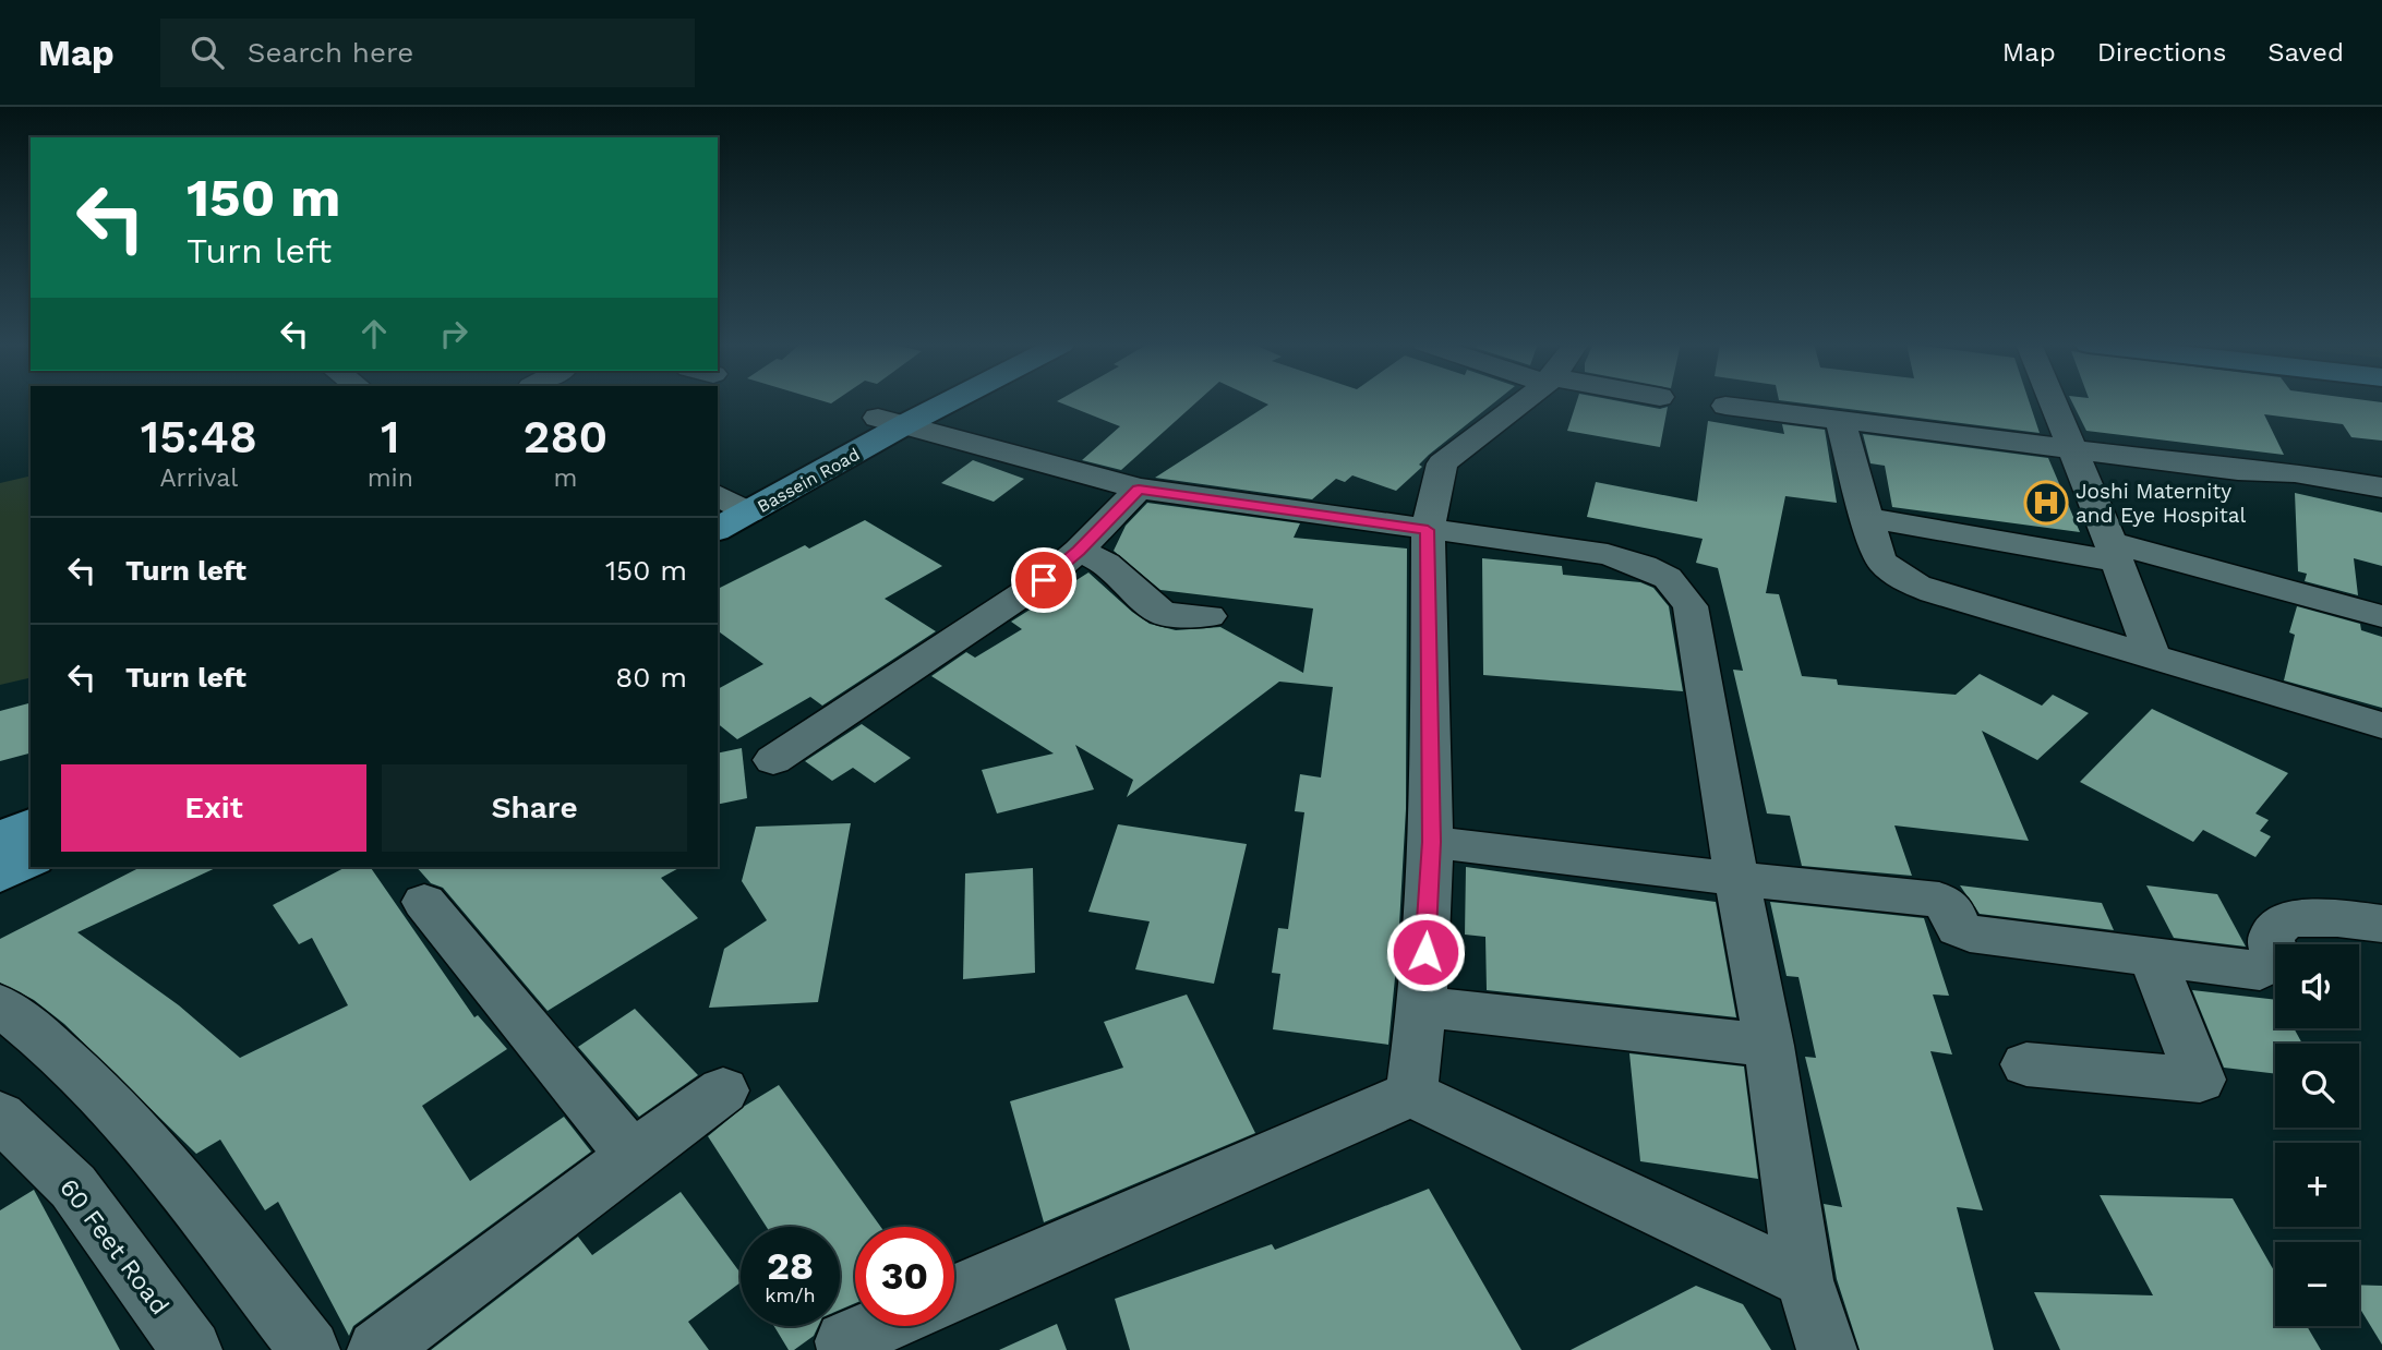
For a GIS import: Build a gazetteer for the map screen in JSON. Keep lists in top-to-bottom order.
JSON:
{
  "streets": {
    "main road": ["Bassein Road"],
    "street": ["60 Feet Road"]
  },
  "places": {
    "hospital": ["Joshi Maternity and Eye Hospital"]
  },
  "page": {
    "header": "Map",
    "search": "Search here",
    "nav": ["Map", "Directions", "Saved"],
    "turn": ["150 m", "Turn left"],
    "eta": [
      "15:48",
      "Arrival",
      "1",
      "min",
      "280",
      "m"
    ],
    "list": [
      {
        "name": "Turn left",
        "value": "150 m"
      },
      {
        "name": "Turn left",
        "value": "80 m"
      }
    ],
    "buttons": ["Exit", "Share"],
    "map_buttons": ["+", "−"],
    "speed": "28 km/h",
    "limit": "30"
  }
}
